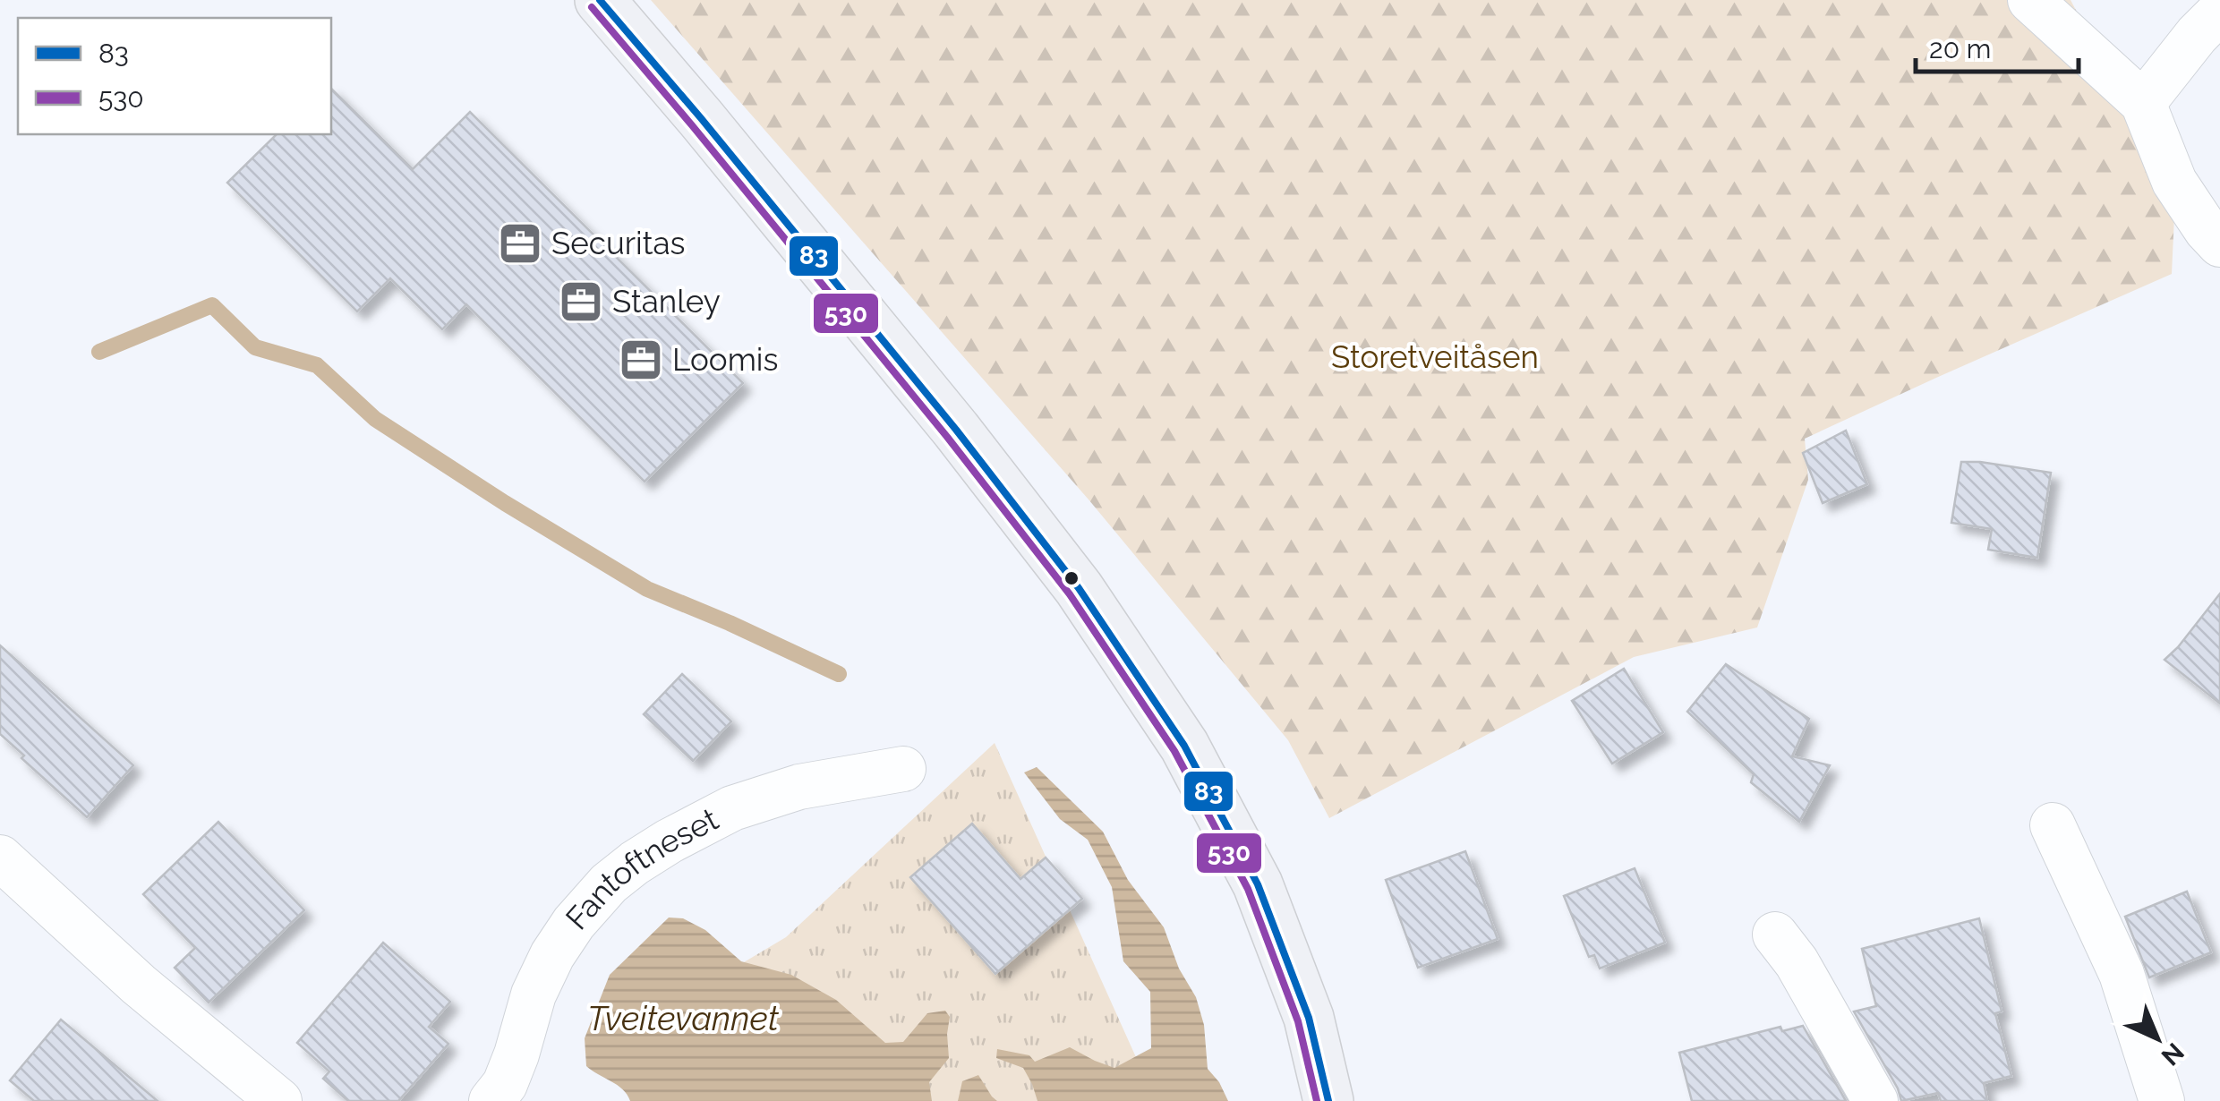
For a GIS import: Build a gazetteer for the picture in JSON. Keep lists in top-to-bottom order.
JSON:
{
  "streets": {
    "street": ["Fantoftneset"]
  },
  "water": ["Tveitevannet"],
  "parks": ["Storetveitåsen"],
  "places": {
    "office": ["Securitas", "Stanley", "Loomis"]
  },
  "lines": ["transit line 83", "transit line 530"],
  "legend": ["83", "530"],
  "scale_bar": "20 m",
  "north": "bottom right"
}
